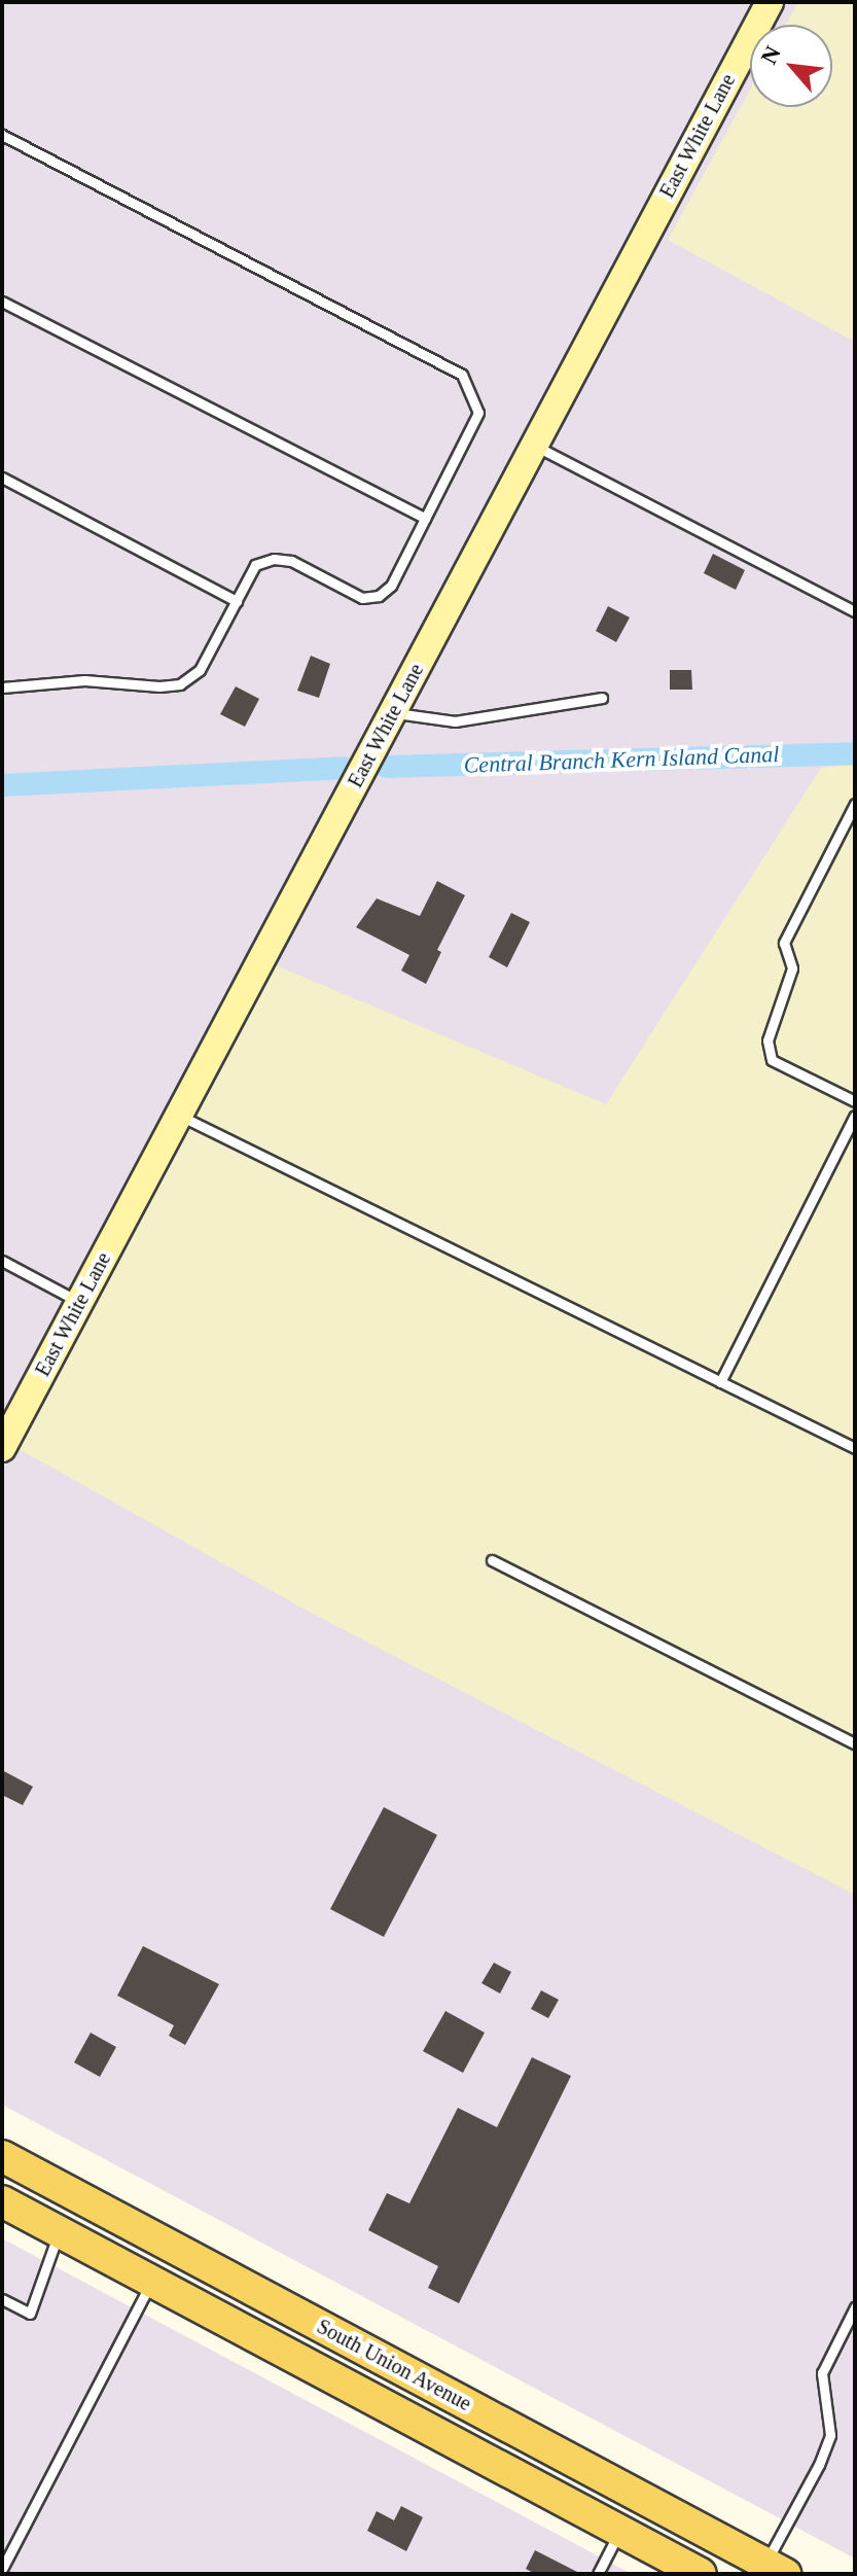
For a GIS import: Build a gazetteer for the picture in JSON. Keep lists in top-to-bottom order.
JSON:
{
  "streets": {
    "main road": ["South Union Avenue"],
    "street": ["East White Lane"]
  },
  "water": ["Central Branch Kern Island Canal"],
  "north": "top left"
}
